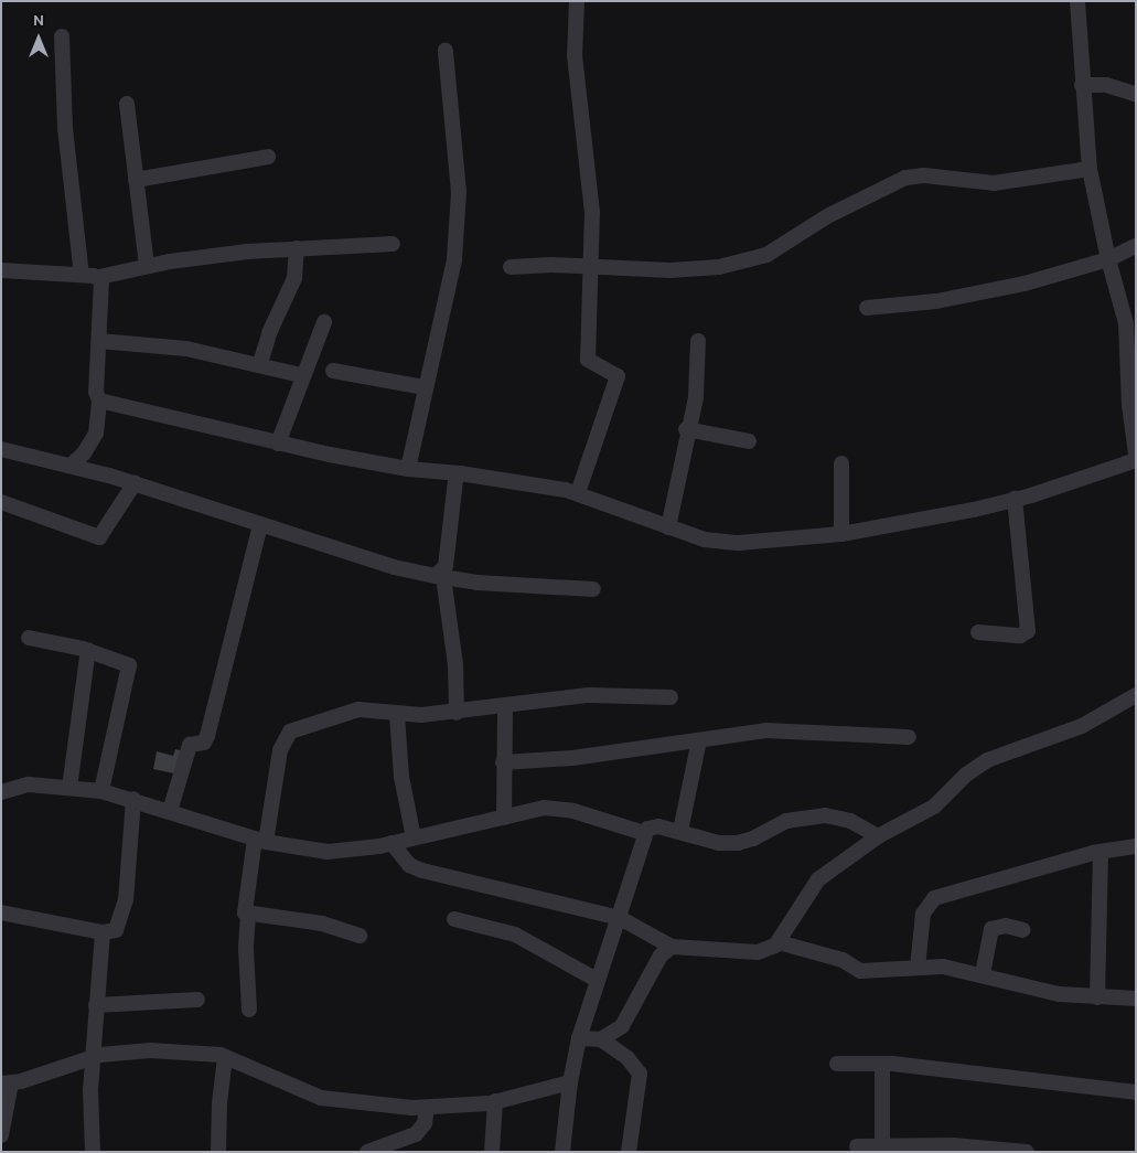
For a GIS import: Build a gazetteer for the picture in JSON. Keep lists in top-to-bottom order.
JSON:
{
  "north": "top"
}
